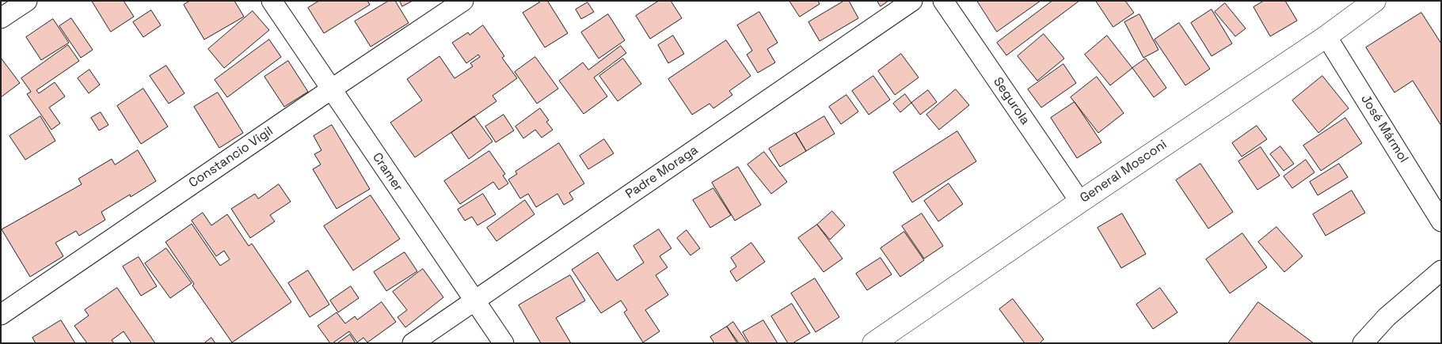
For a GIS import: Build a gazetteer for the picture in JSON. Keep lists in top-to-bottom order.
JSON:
{
  "streets": {
    "street": [
      "Segurola",
      "José Mármol",
      "Constancio Vigil",
      "General Mosconi",
      "Cramer",
      "Padre Moraga"
    ]
  },
  "crossings": [
    ["Segurola", "General Mosconi"],
    ["José Mármol", "General Mosconi"],
    ["Constancio Vigil", "Cramer"],
    ["Cramer", "Padre Moraga"]
  ]
}
